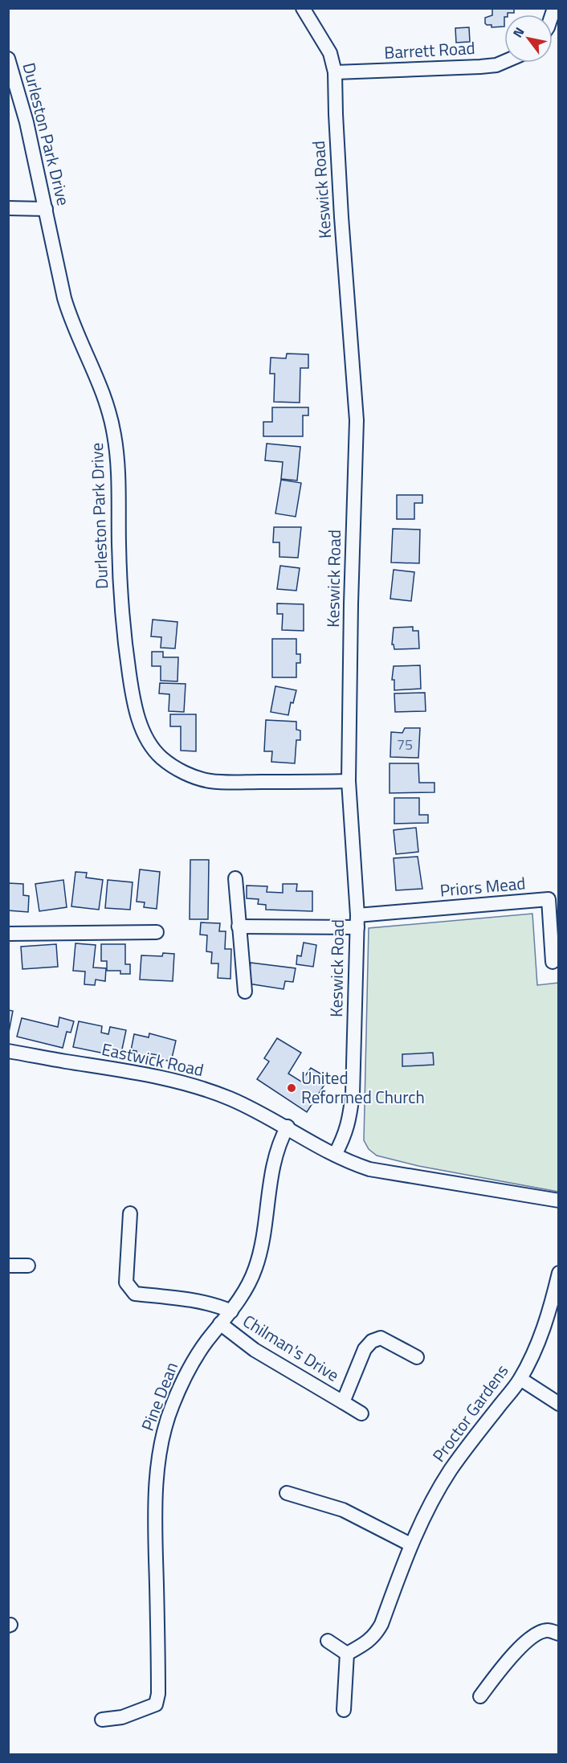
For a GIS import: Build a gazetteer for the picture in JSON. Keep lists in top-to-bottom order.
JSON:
{
  "streets": {
    "street": [
      "Barrett Road",
      "Durleston Park Drive",
      "Keswick Road",
      "Priors Mead",
      "Eastwick Road",
      "Chilman's Drive",
      "Pine Dean",
      "Proctor Gardens"
    ]
  },
  "crossings": [
    ["Barrett Road", "Keswick Road"],
    ["Durleston Park Drive", "Keswick Road"],
    ["Keswick Road", "Priors Mead"],
    ["Keswick Road", "Eastwick Road"],
    ["Eastwick Road", "Pine Dean"],
    ["Chilman's Drive", "Pine Dean"]
  ],
  "places": ["United Reformed Church"],
  "house_numbers": ["75"],
  "north": "top left"
}
